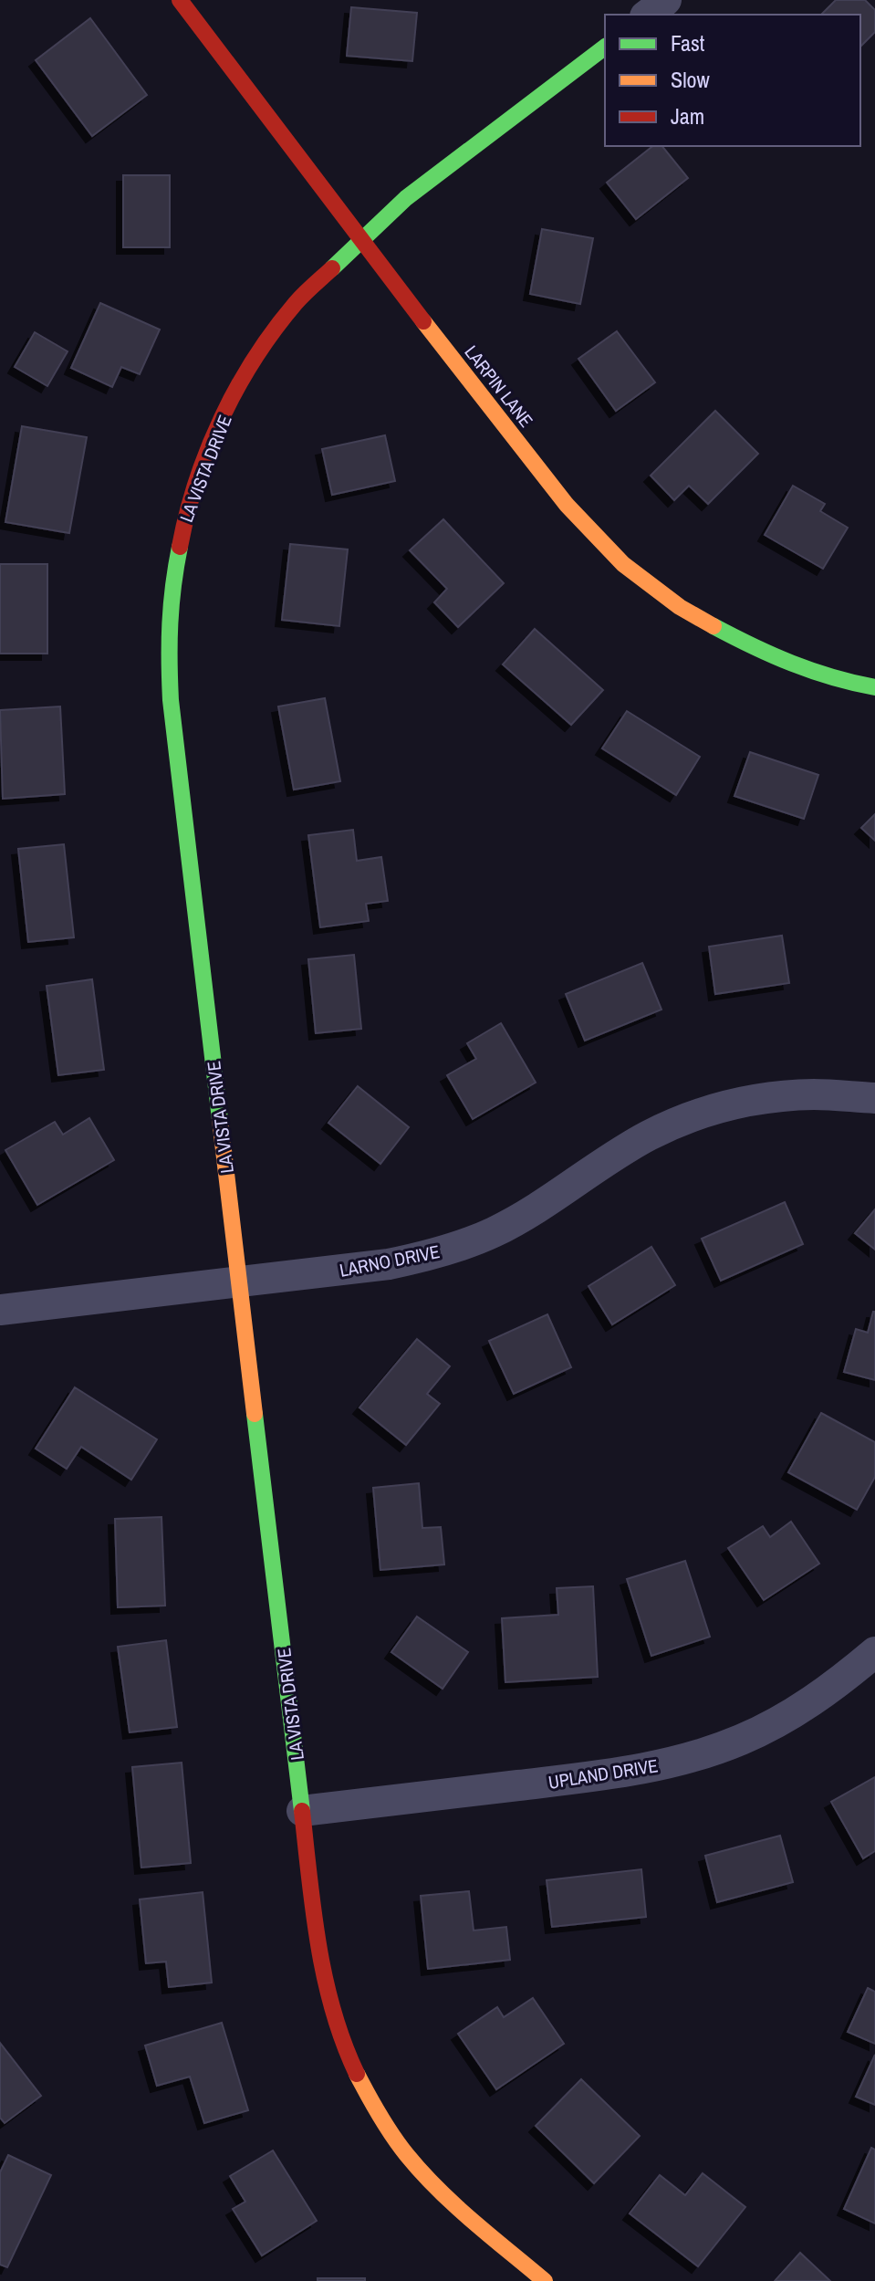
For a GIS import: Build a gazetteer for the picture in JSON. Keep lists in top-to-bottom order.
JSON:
{
  "streets": {
    "street": [
      "LARPIN LANE",
      "LA VISTA DRIVE",
      "LARNO DRIVE",
      "UPLAND DRIVE"
    ]
  },
  "crossings": [
    ["LARPIN LANE", "LA VISTA DRIVE"],
    ["LA VISTA DRIVE", "LARNO DRIVE"],
    ["LA VISTA DRIVE", "UPLAND DRIVE"]
  ],
  "legend": ["Fast", "Slow", "Jam"]
}
